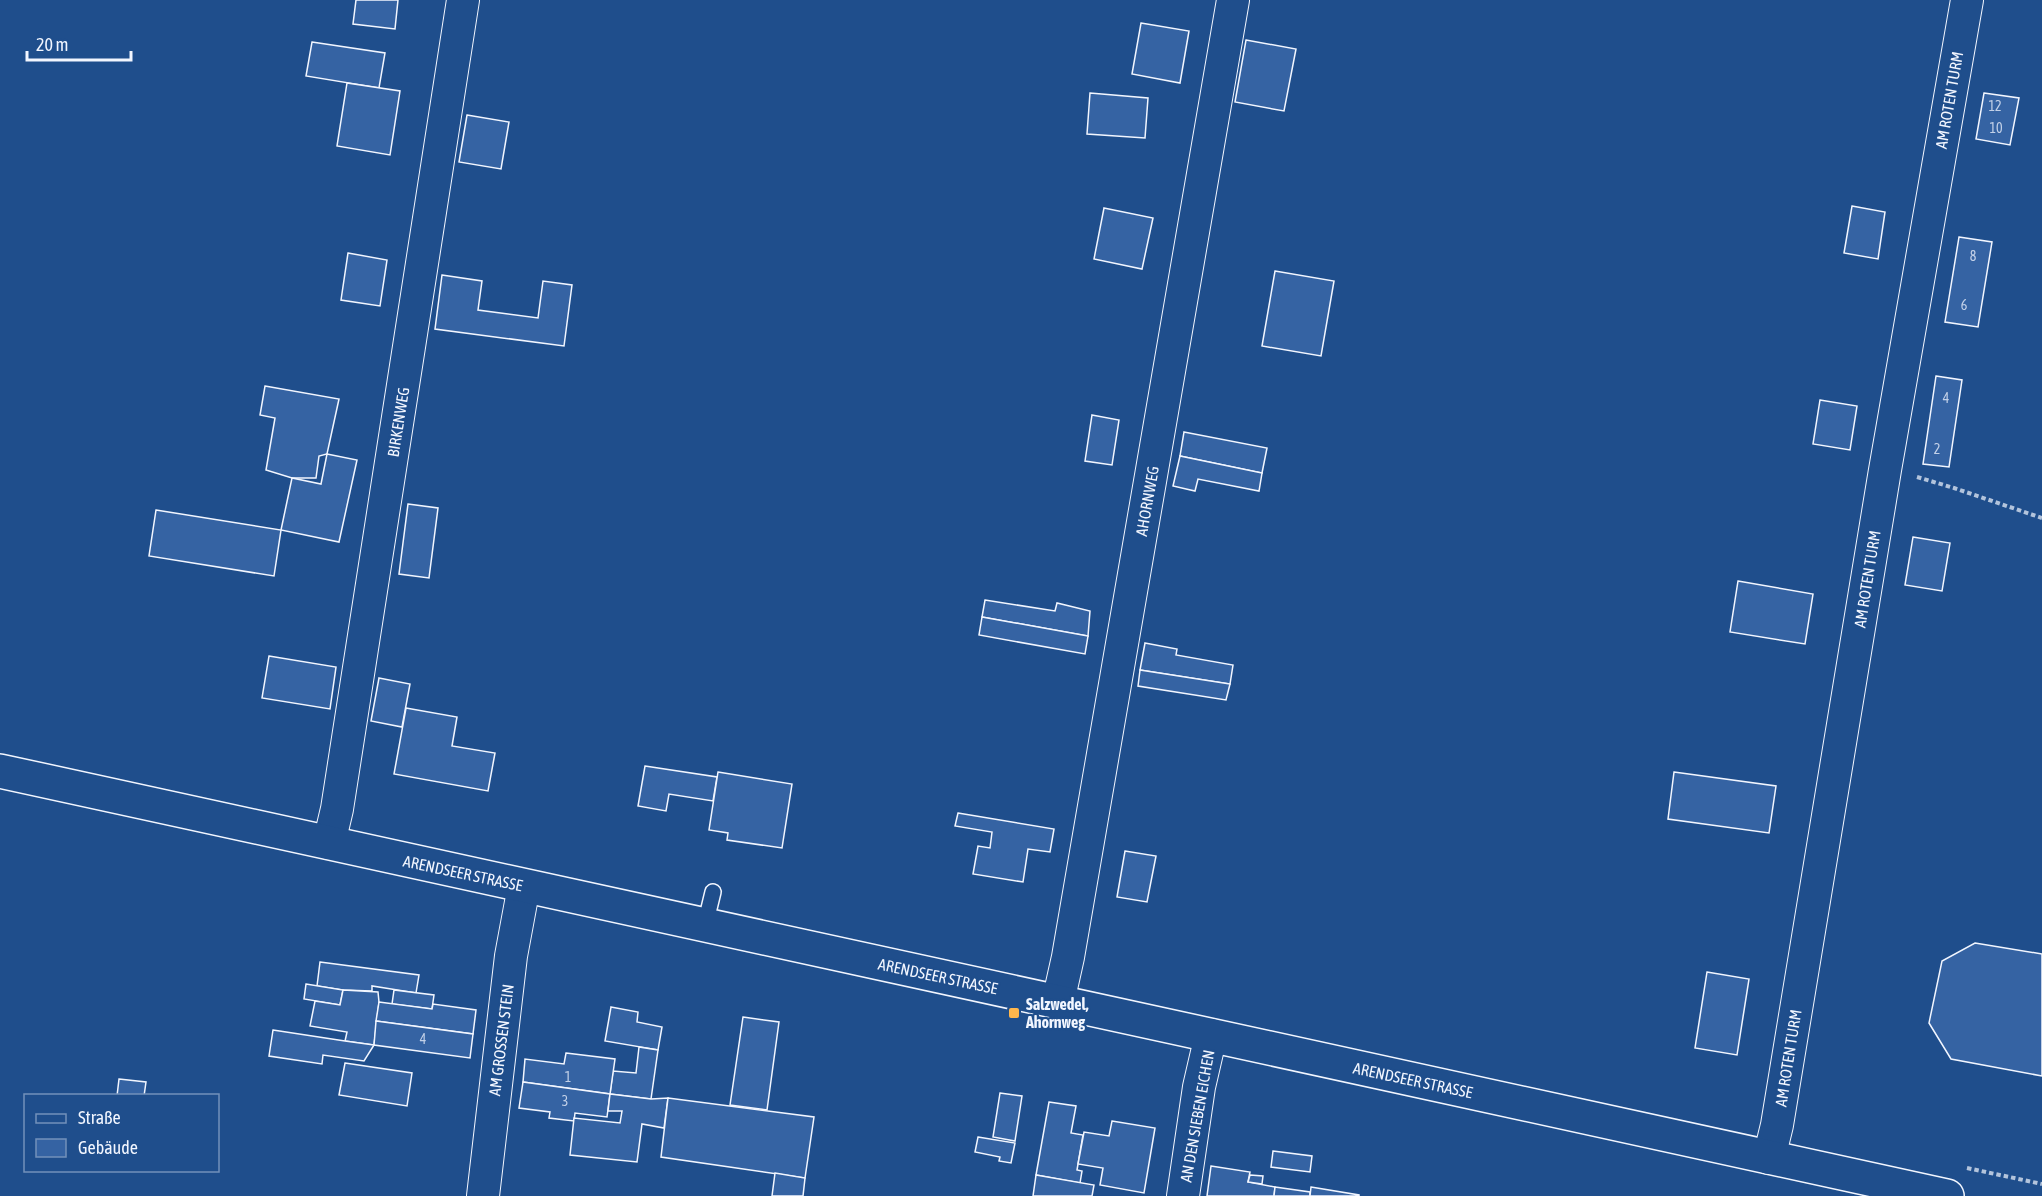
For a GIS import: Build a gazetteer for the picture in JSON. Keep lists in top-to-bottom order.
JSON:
{
  "streets": {
    "main road": ["ARENDSEER STRASSE"],
    "street": [
      "AM ROTEN TURM",
      "BIRKENWEG",
      "AHORNWEG",
      "AM GROSSEN STEIN",
      "AN DEN SIEBEN EICHEN"
    ]
  },
  "crossings": [
    ["AM ROTEN TURM", "ARENDSEER STRASSE"],
    ["BIRKENWEG", "ARENDSEER STRASSE"],
    ["AHORNWEG", "ARENDSEER STRASSE"],
    ["ARENDSEER STRASSE", "AM GROSSEN STEIN"],
    ["ARENDSEER STRASSE", "AN DEN SIEBEN EICHEN"]
  ],
  "places": {
    "transit": ["Salzwedel, Ahornweg"]
  },
  "house_numbers": [
    "12",
    "10",
    "8",
    "6",
    "4",
    "2",
    "4",
    "1",
    "3"
  ],
  "legend": ["Straße", "Gebäude"],
  "scale_bar": "20 m"
}
